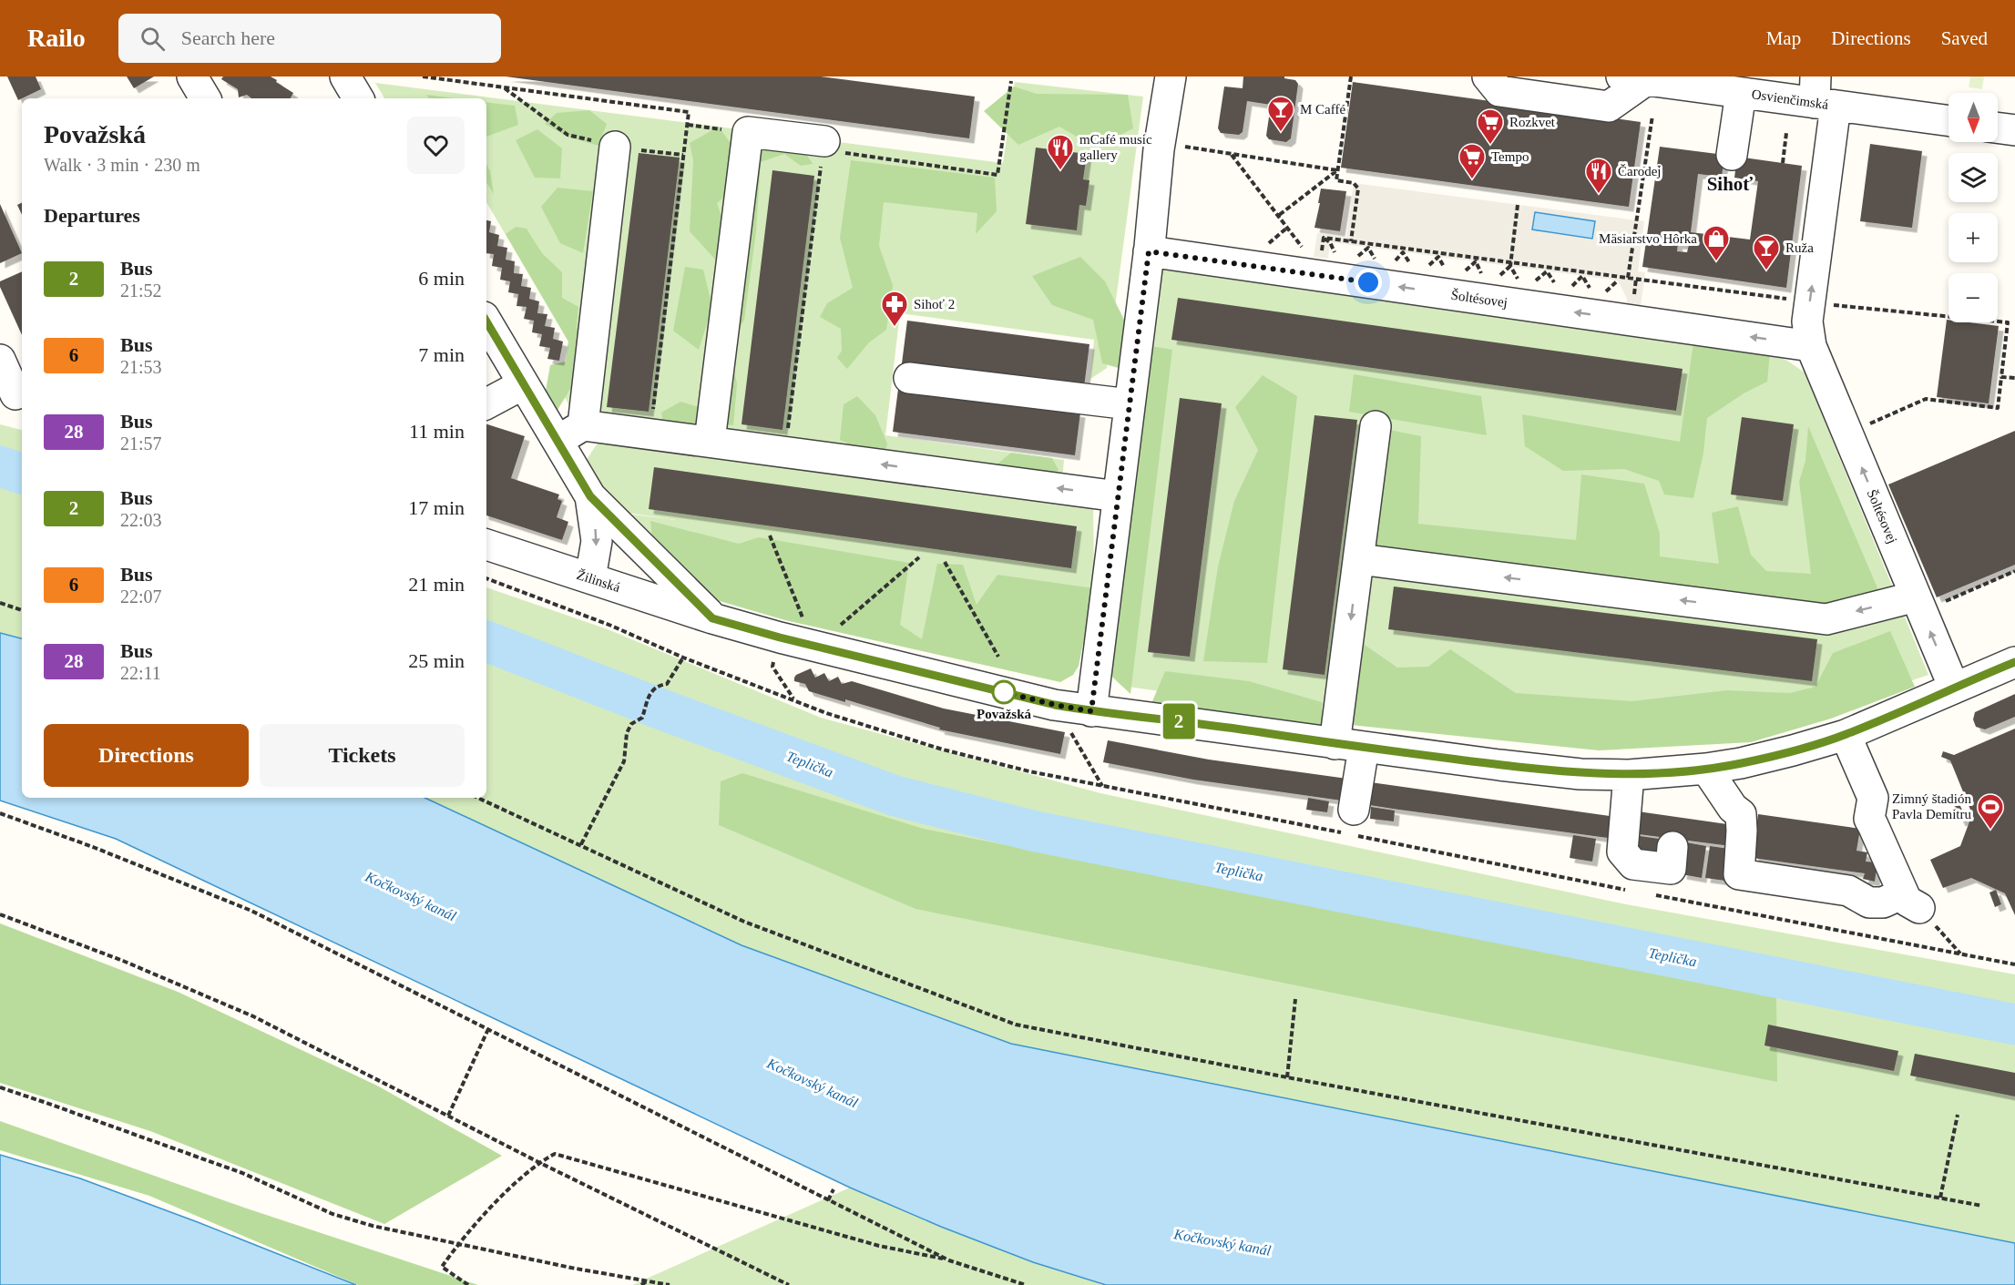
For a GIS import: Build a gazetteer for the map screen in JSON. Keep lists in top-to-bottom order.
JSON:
{
  "streets": {
    "street": ["Osvienčimská", "Šoltésovej", "Žilinská"]
  },
  "crossings": [
    ["Osvienčimská", "Šoltésovej"]
  ],
  "one_way": ["Šoltésovej"],
  "districts": ["Sihoť"],
  "water": ["Teplička", "Kočkovský kanál"],
  "places": {
    "bar": ["M Caffé", "Ruža"],
    "supermarket": ["Rozkvet", "Tempo"],
    "restaurant": ["mCafé music gallery", "Čarodej"],
    "shop": ["Mäsiarstvo Hôrka"],
    "pharmacy": ["Sihoť 2"],
    "other": ["Považská"],
    "sports": ["Zimný štadión Pavla Demitru"]
  },
  "lines": ["bus line 2"],
  "north": "bottom",
  "page": {
    "header": "Railo",
    "search": "Search here",
    "nav": ["Map", "Directions", "Saved"],
    "on_map": "2",
    "map_buttons": ["+", "−"],
    "heading": [
      ["Považská", "Walk · 3 min · 230 m"],
      "Departures"
    ],
    "list": [
      {
        "mark": "2",
        "name": "Bus",
        "note": "21:52",
        "value": "6 min"
      },
      {
        "mark": "6",
        "name": "Bus",
        "note": "21:53",
        "value": "7 min"
      },
      {
        "mark": "28",
        "name": "Bus",
        "note": "21:57",
        "value": "11 min"
      },
      {
        "mark": "2",
        "name": "Bus",
        "note": "22:03",
        "value": "17 min"
      },
      {
        "mark": "6",
        "name": "Bus",
        "note": "22:07",
        "value": "21 min"
      },
      {
        "mark": "28",
        "name": "Bus",
        "note": "22:11",
        "value": "25 min"
      }
    ],
    "buttons": ["Directions", "Tickets"]
  }
}
